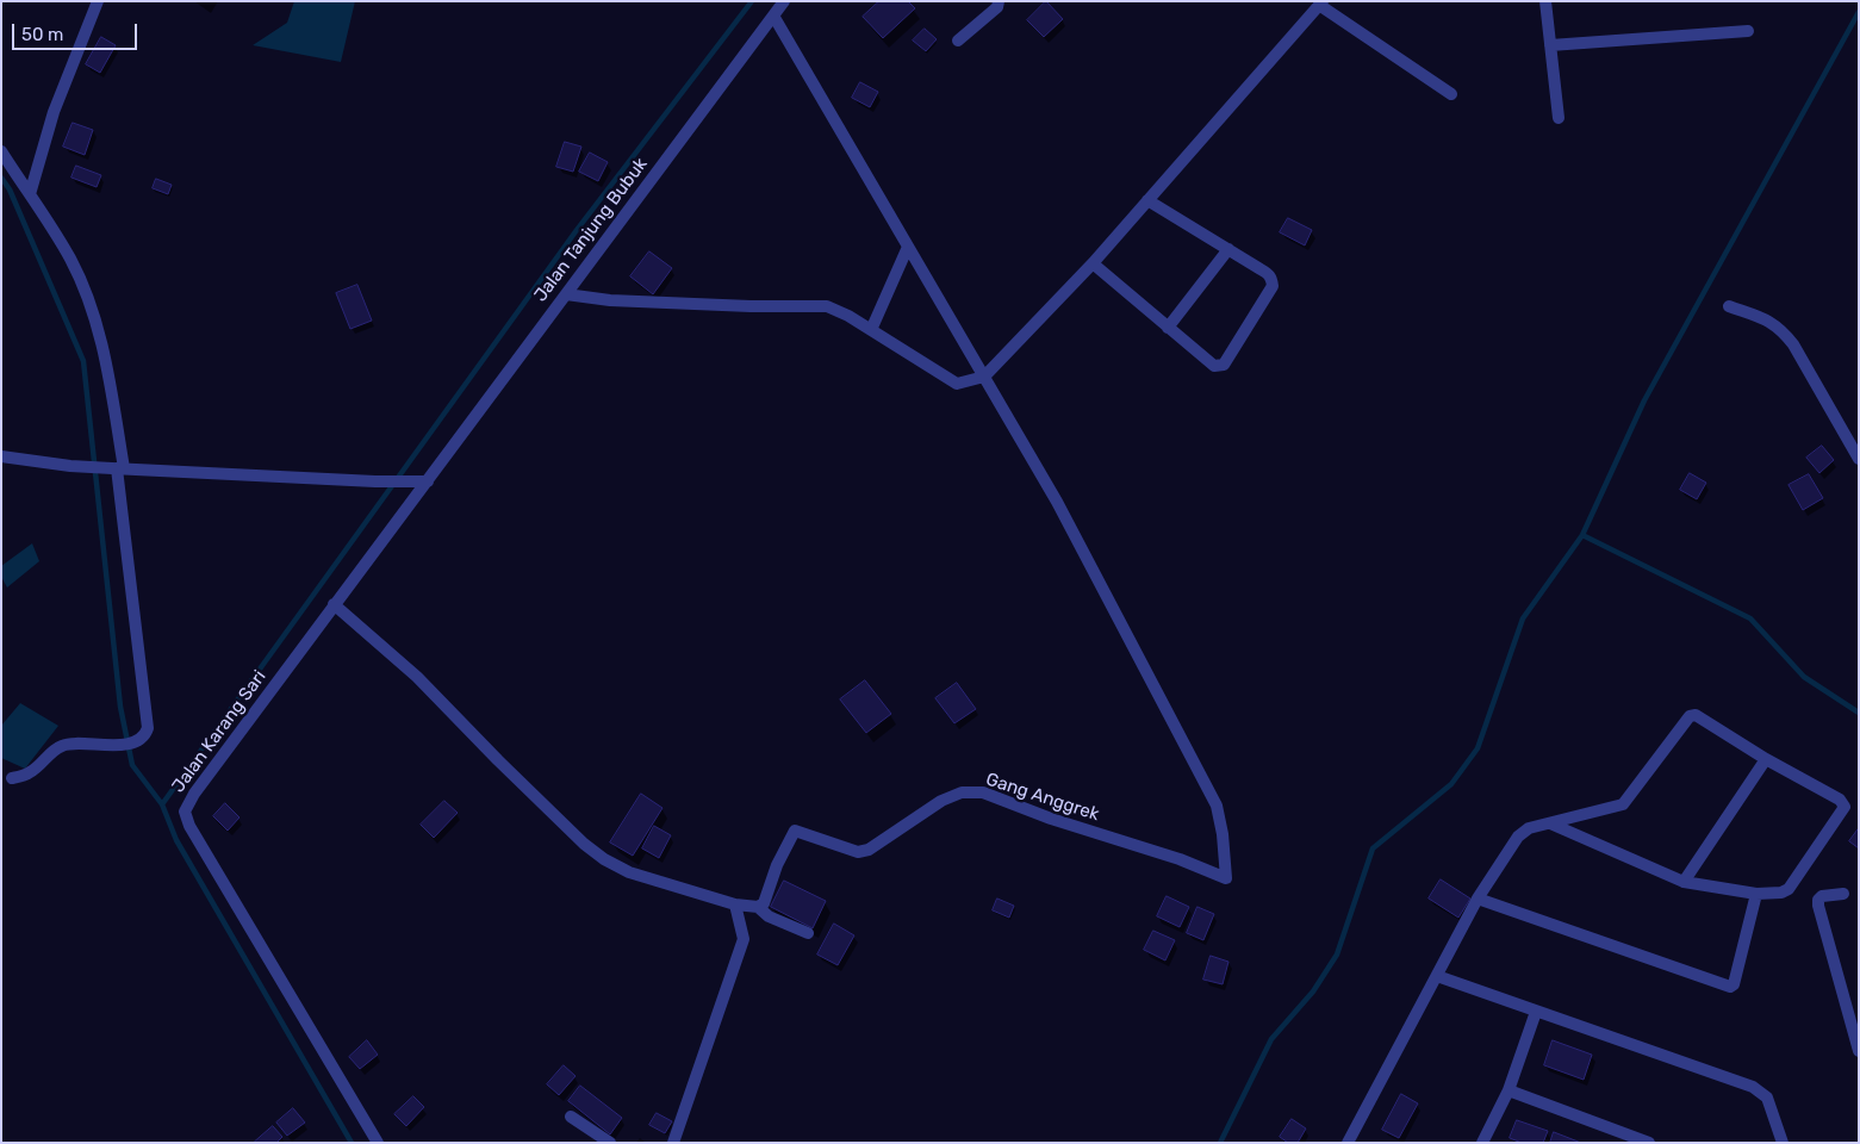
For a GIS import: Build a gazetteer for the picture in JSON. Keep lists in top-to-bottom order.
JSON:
{
  "streets": {
    "street": ["Jalan Tanjung Bubuk", "Jalan Karang Sari", "Gang Anggrek"]
  },
  "crossings": [
    ["Jalan Tanjung Bubuk", "Jalan Karang Sari"]
  ],
  "scale_bar": "50 m"
}
